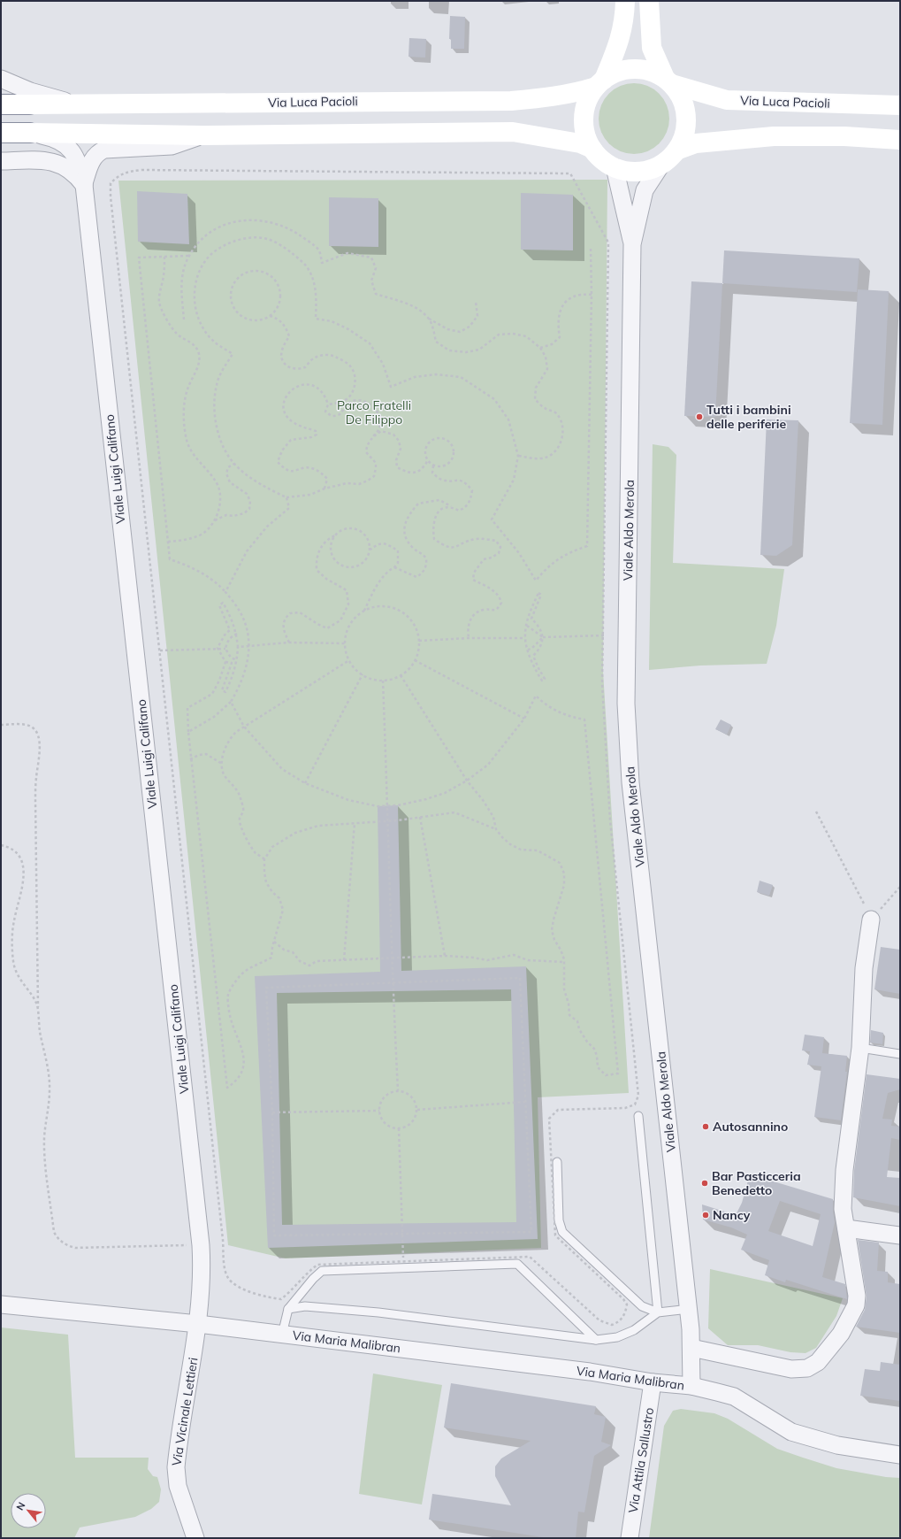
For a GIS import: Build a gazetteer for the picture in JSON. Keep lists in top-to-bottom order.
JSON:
{
  "streets": {
    "main road": ["Via Luca Pacioli"],
    "street": [
      "Viale Luigi Califano",
      "Viale Aldo Merola",
      "Via Maria Malibran",
      "Via Vicinale Lettieri",
      "Via Attila Sallustro"
    ]
  },
  "crossings": [
    ["Via Luca Pacioli", "Viale Aldo Merola"],
    ["Viale Luigi Califano", "Via Maria Malibran"],
    ["Viale Luigi Califano", "Via Vicinale Lettieri"],
    ["Viale Aldo Merola", "Via Maria Malibran"],
    ["Via Maria Malibran", "Via Vicinale Lettieri"],
    ["Via Maria Malibran", "Via Attila Sallustro"]
  ],
  "parks": ["Parco Fratelli De Filippo"],
  "places": [
    "Tutti i bambini delle periferie",
    "Autosannino",
    "Bar Pasticceria Benedetto",
    "Nancy"
  ],
  "north": "top left"
}
